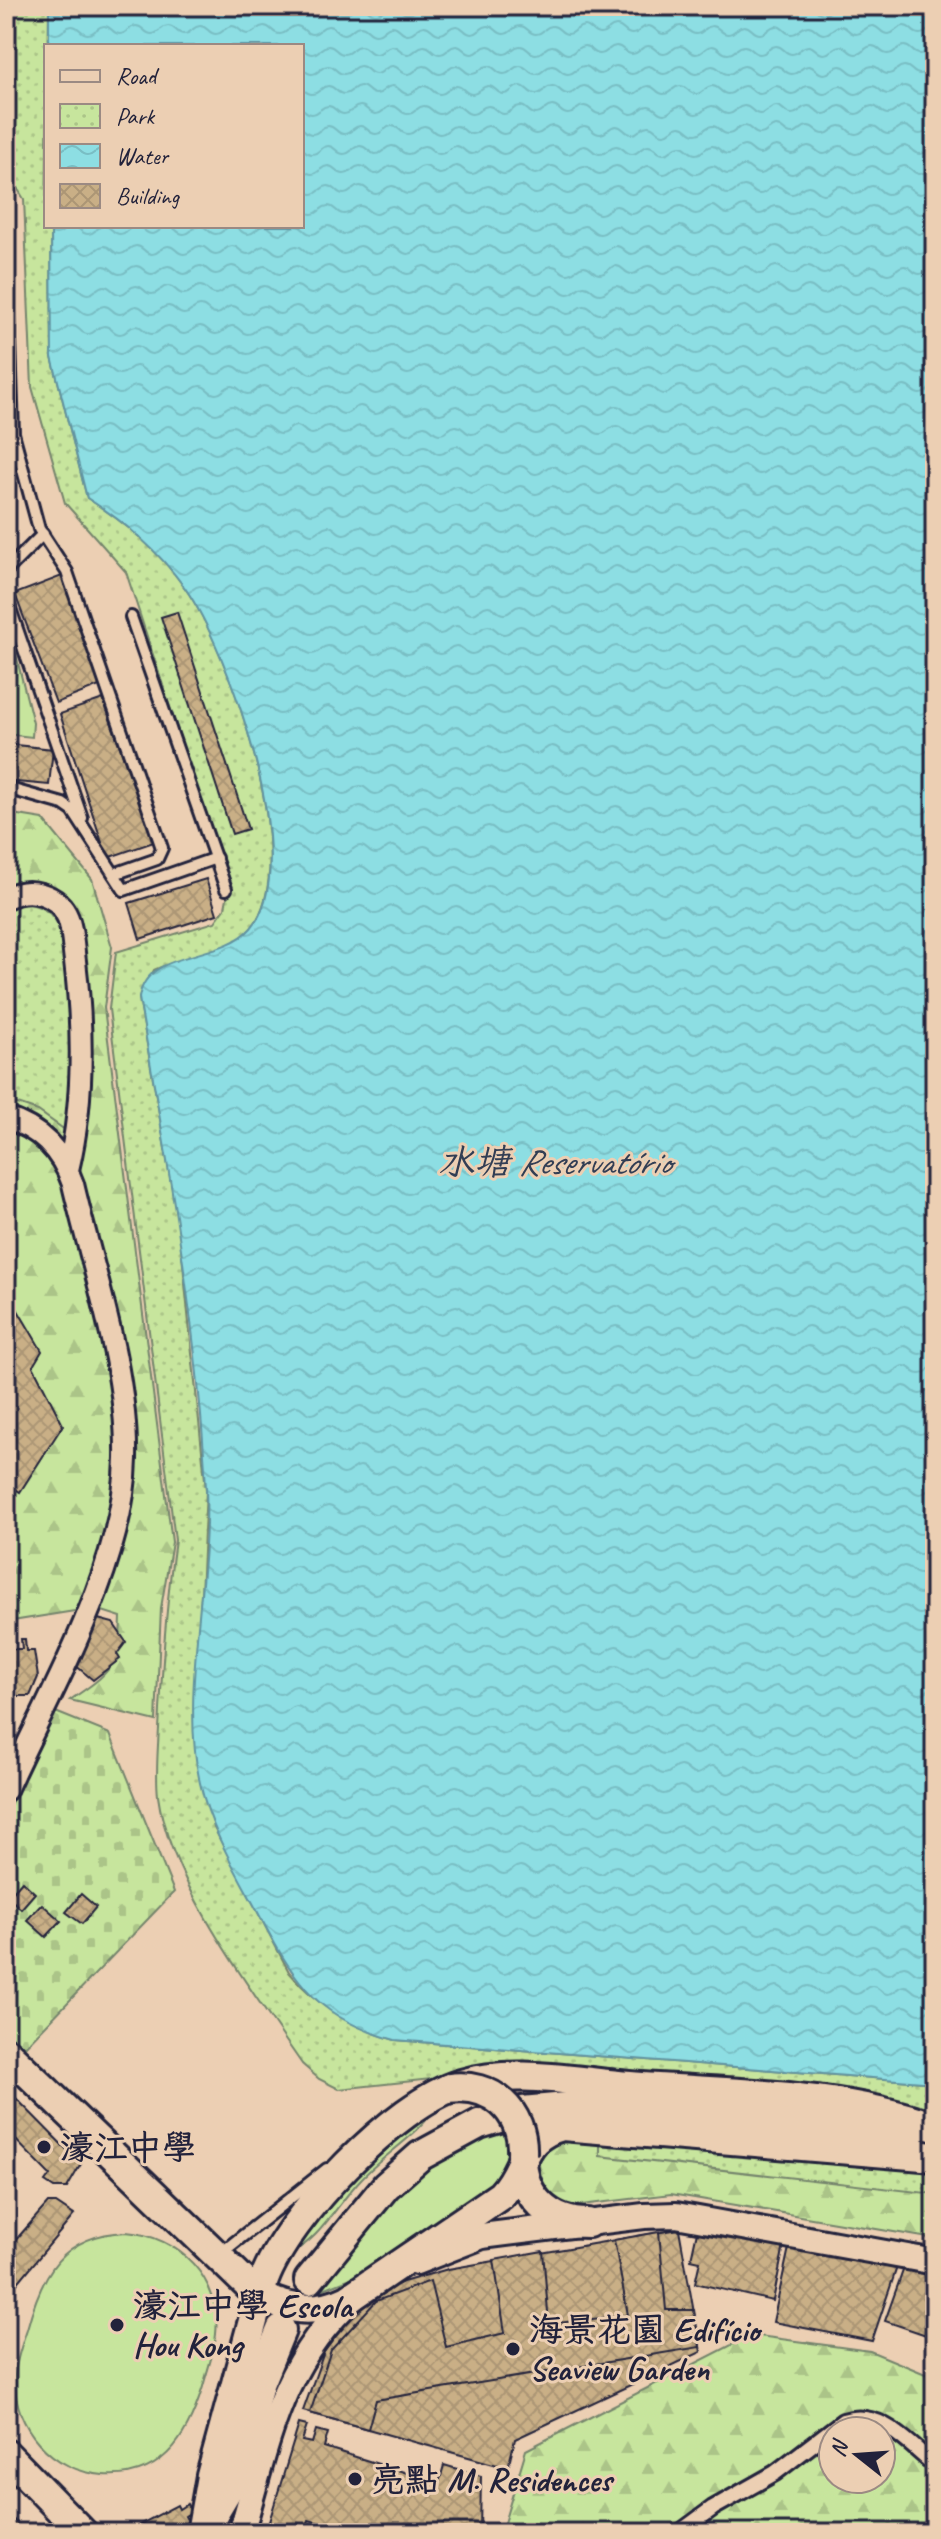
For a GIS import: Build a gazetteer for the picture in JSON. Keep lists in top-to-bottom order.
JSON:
{
  "water": ["水塘 Reservatório"],
  "places": [
    "濠江中學",
    "濠江中學 Escola Hou Kong",
    "海景花園 Edifício Seaview Garden",
    "亮點 M. Residences"
  ],
  "legend": [
    "Road",
    "Park",
    "Water",
    "Building"
  ],
  "north": "left"
}
